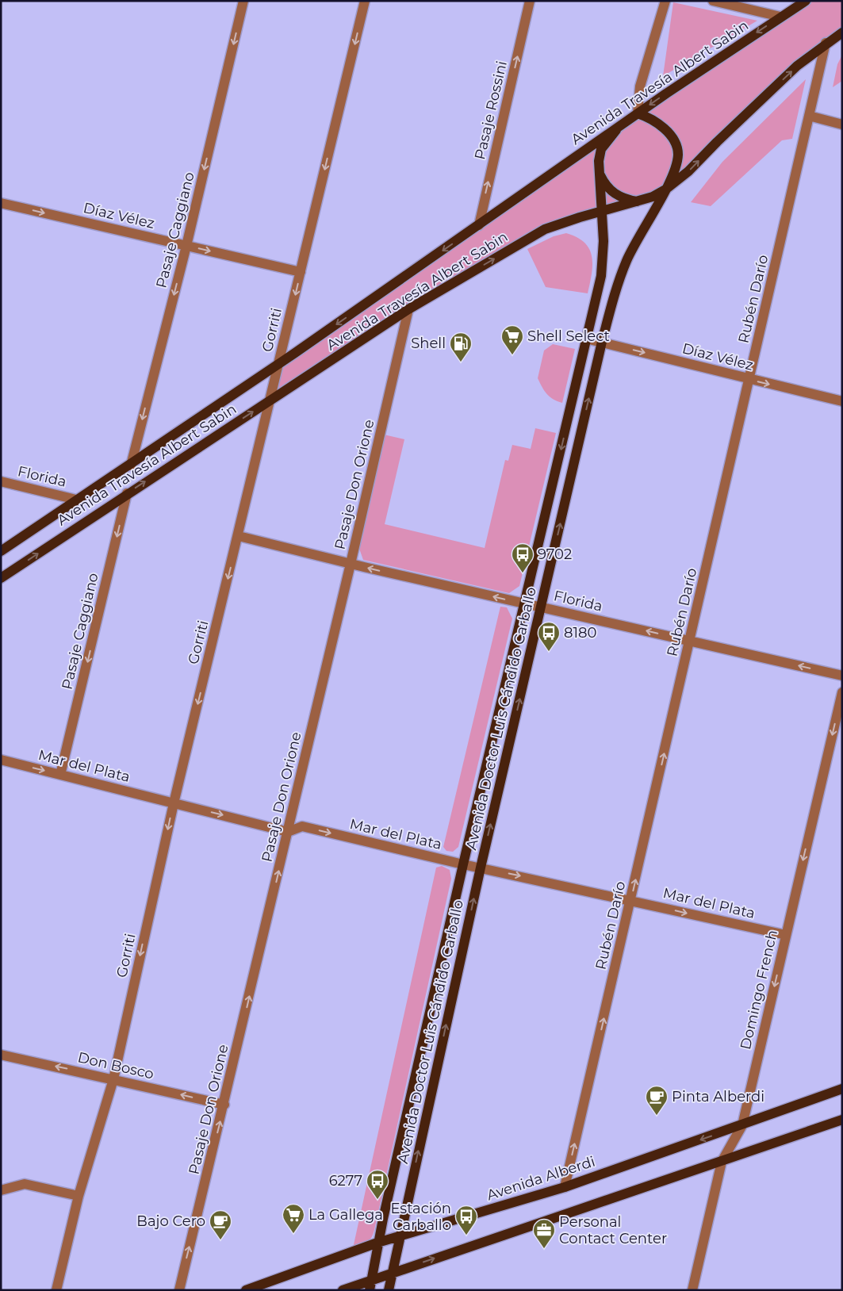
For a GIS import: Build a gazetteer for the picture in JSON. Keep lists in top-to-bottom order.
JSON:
{
  "streets": {
    "main road": ["Avenida Travesía Albert Sabin", "Avenida Doctor Luis Cándido Carballo", "Avenida Alberdi"],
    "street": [
      "Pasaje Rossini",
      "Díaz Vélez",
      "Pasaje Caggiano",
      "Rubén Darío",
      "Gorriti",
      "Florida",
      "Pasaje Don Orione",
      "Mar del Plata",
      "Domingo French",
      "Don Bosco"
    ]
  },
  "crossings": [
    ["Avenida Travesía Albert Sabin", "Pasaje Rossini"],
    ["Avenida Travesía Albert Sabin", "Pasaje Caggiano"],
    ["Avenida Travesía Albert Sabin", "Rubén Darío"],
    ["Avenida Travesía Albert Sabin", "Gorriti"],
    ["Avenida Travesía Albert Sabin", "Florida"],
    ["Avenida Travesía Albert Sabin", "Pasaje Don Orione"],
    ["Avenida Travesía Albert Sabin", "Avenida Doctor Luis Cándido Carballo"],
    ["Díaz Vélez", "Pasaje Caggiano"],
    ["Díaz Vélez", "Rubén Darío"],
    ["Díaz Vélez", "Gorriti"],
    ["Díaz Vélez", "Avenida Doctor Luis Cándido Carballo"],
    ["Pasaje Caggiano", "Mar del Plata"],
    ["Rubén Darío", "Florida"],
    ["Rubén Darío", "Mar del Plata"],
    ["Rubén Darío", "Avenida Alberdi"],
    ["Gorriti", "Florida"],
    ["Gorriti", "Mar del Plata"],
    ["Gorriti", "Don Bosco"],
    ["Florida", "Pasaje Don Orione"],
    ["Florida", "Avenida Doctor Luis Cándido Carballo"],
    ["Pasaje Don Orione", "Mar del Plata"],
    ["Pasaje Don Orione", "Don Bosco"],
    ["Avenida Doctor Luis Cándido Carballo", "Mar del Plata"],
    ["Avenida Doctor Luis Cándido Carballo", "Avenida Alberdi"],
    ["Mar del Plata", "Domingo French"],
    ["Domingo French", "Avenida Alberdi"]
  ],
  "one_way": [
    "Pasaje Rossini",
    "Díaz Vélez",
    "Pasaje Caggiano",
    "Rubén Darío",
    "Gorriti",
    "Florida",
    "Pasaje Don Orione",
    "Mar del Plata",
    "Domingo French",
    "Don Bosco"
  ],
  "places": {
    "supermarket": ["Shell Select", "La Gallega"],
    "fuel station": ["Shell"],
    "bus stop": [
      "9702",
      "8180",
      "6277",
      "Estación Carballo"
    ],
    "cafe": ["Pinta Alberdi", "Bajo Cero"],
    "office": ["Personal Contact Center"]
  }
}
